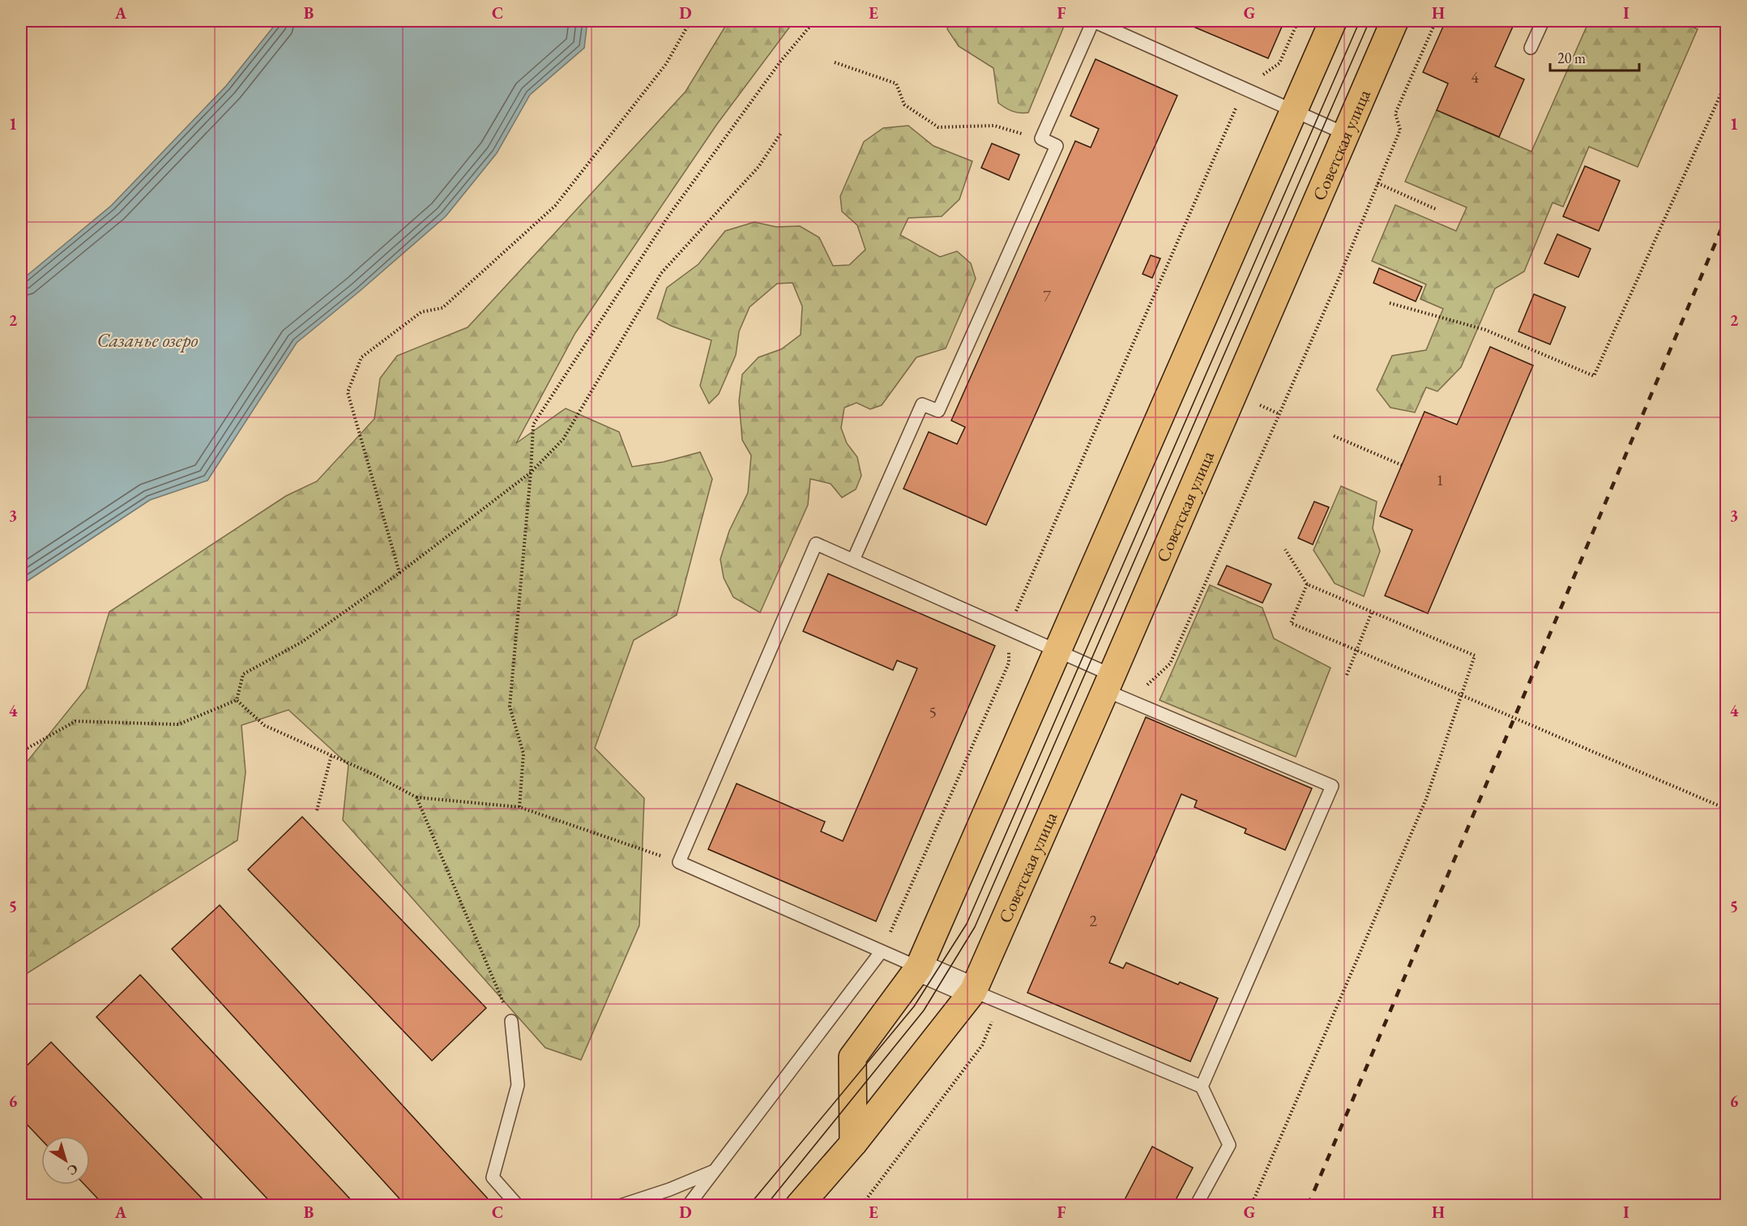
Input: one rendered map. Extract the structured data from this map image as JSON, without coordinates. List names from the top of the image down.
{
  "streets": {
    "main road": ["Советская улица"]
  },
  "water": ["Сазанье озеро"],
  "house_numbers": [
    "4",
    "7",
    "1",
    "5",
    "2"
  ],
  "scale_bar": "20 m",
  "north": "bottom right",
  "grid": {
    "columns": [
      "A",
      "B",
      "C",
      "D",
      "E",
      "F",
      "G",
      "H",
      "I"
    ],
    "rows": [
      "1",
      "2",
      "3",
      "4",
      "5",
      "6"
    ]
  }
}
